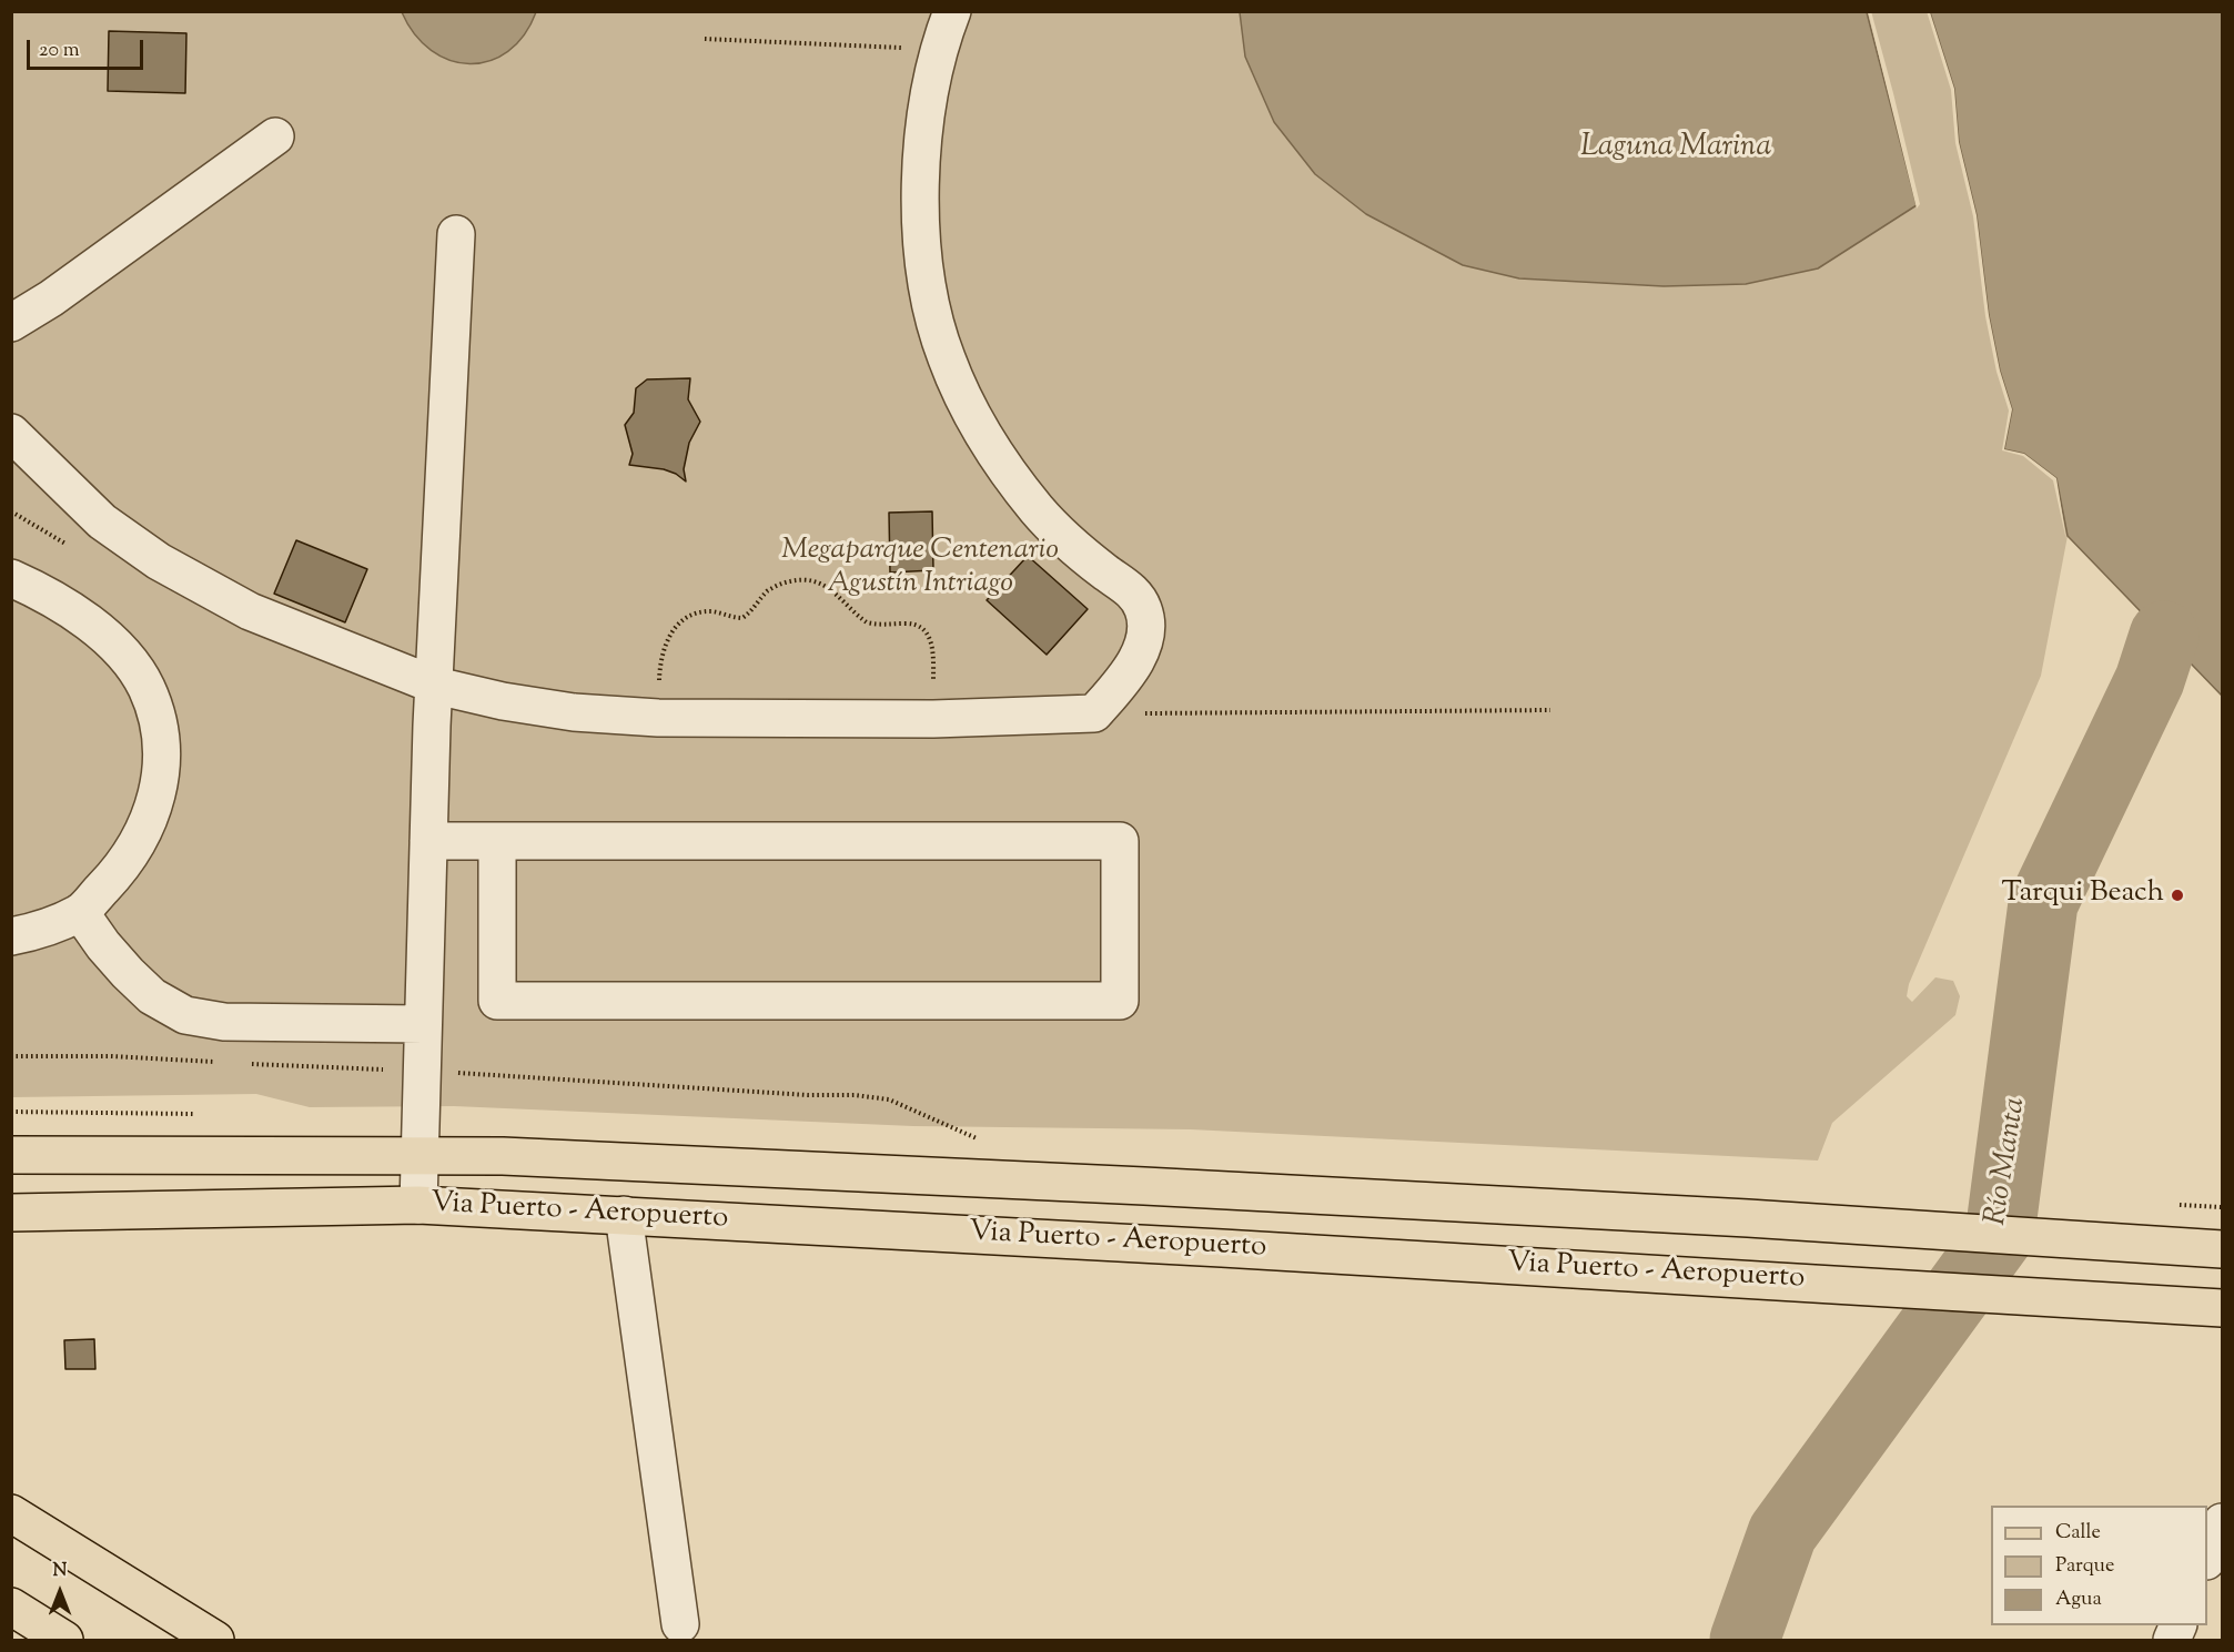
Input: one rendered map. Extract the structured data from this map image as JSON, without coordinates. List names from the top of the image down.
{
  "streets": {
    "main road": ["Via Puerto - Aeropuerto"]
  },
  "water": ["Laguna Marina", "Río Manta"],
  "parks": ["Megaparque Centenario Agustín Intriago"],
  "places": ["Tarqui Beach"],
  "legend": ["Calle", "Parque", "Agua"],
  "scale_bar": "20 m",
  "north": "top"
}
